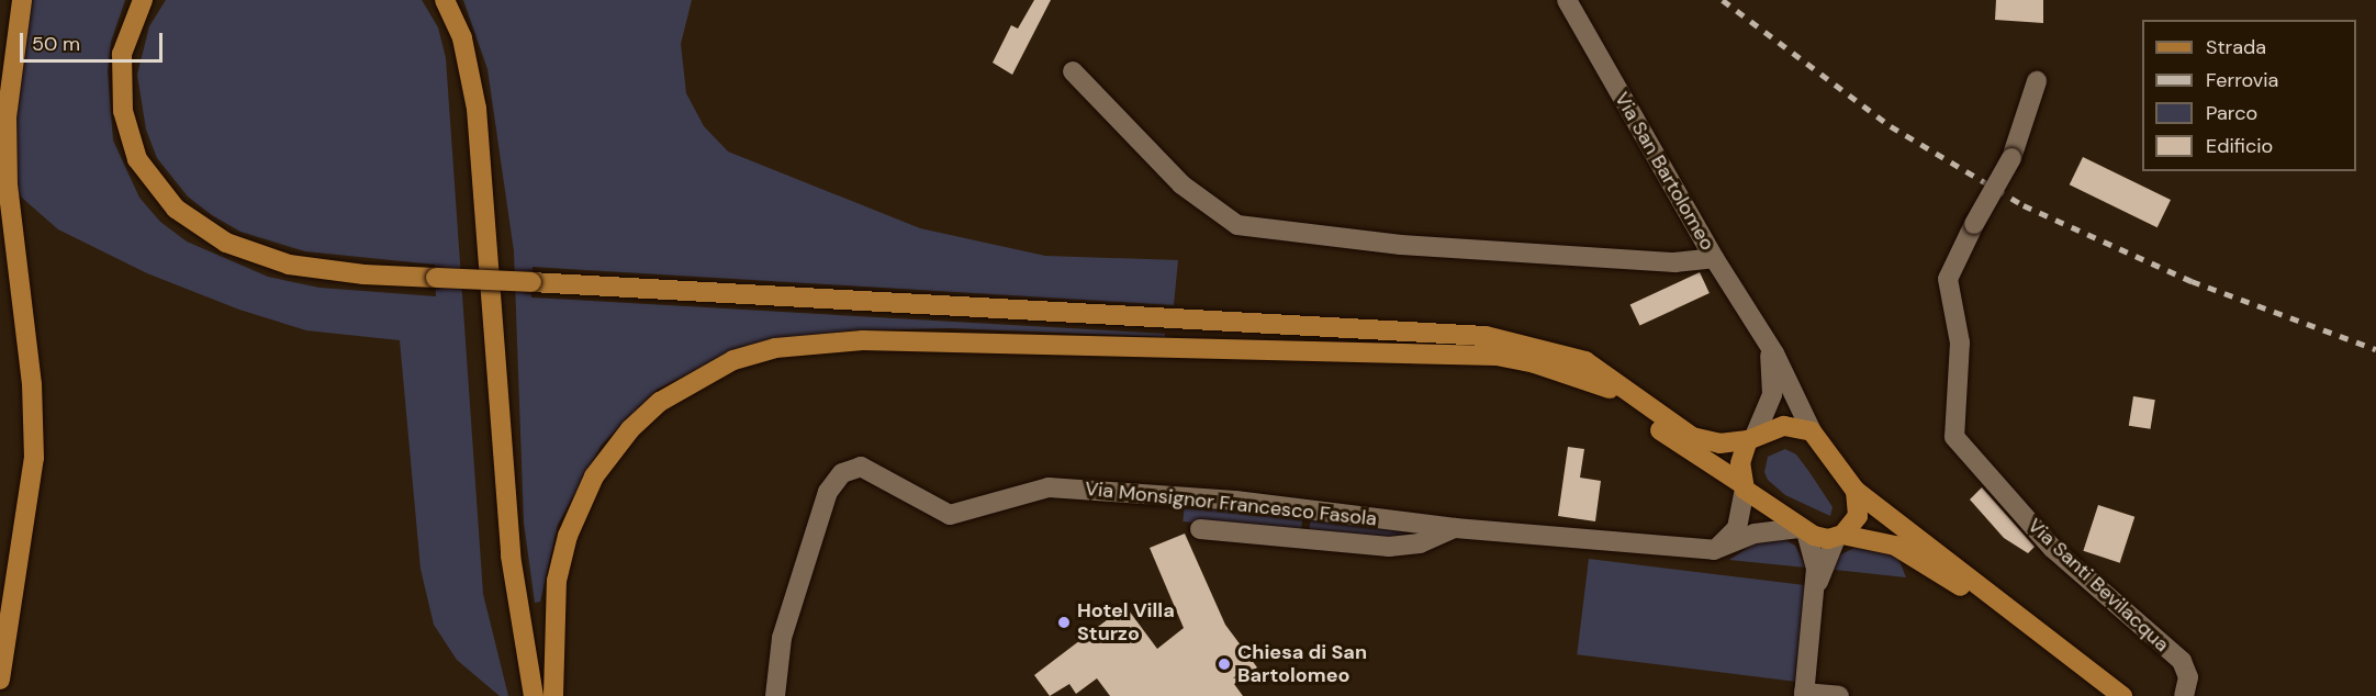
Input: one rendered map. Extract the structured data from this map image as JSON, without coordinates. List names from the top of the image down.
{
  "streets": {
    "street": ["Via San Bartolomeo", "Via Monsignor Francesco Fasola", "Via Santi Bevilacqua"]
  },
  "places": ["Hotel Villa Sturzo", "Chiesa di San Bartolomeo"],
  "legend": [
    "Strada",
    "Ferrovia",
    "Parco",
    "Edificio"
  ],
  "scale_bar": "50 m"
}
